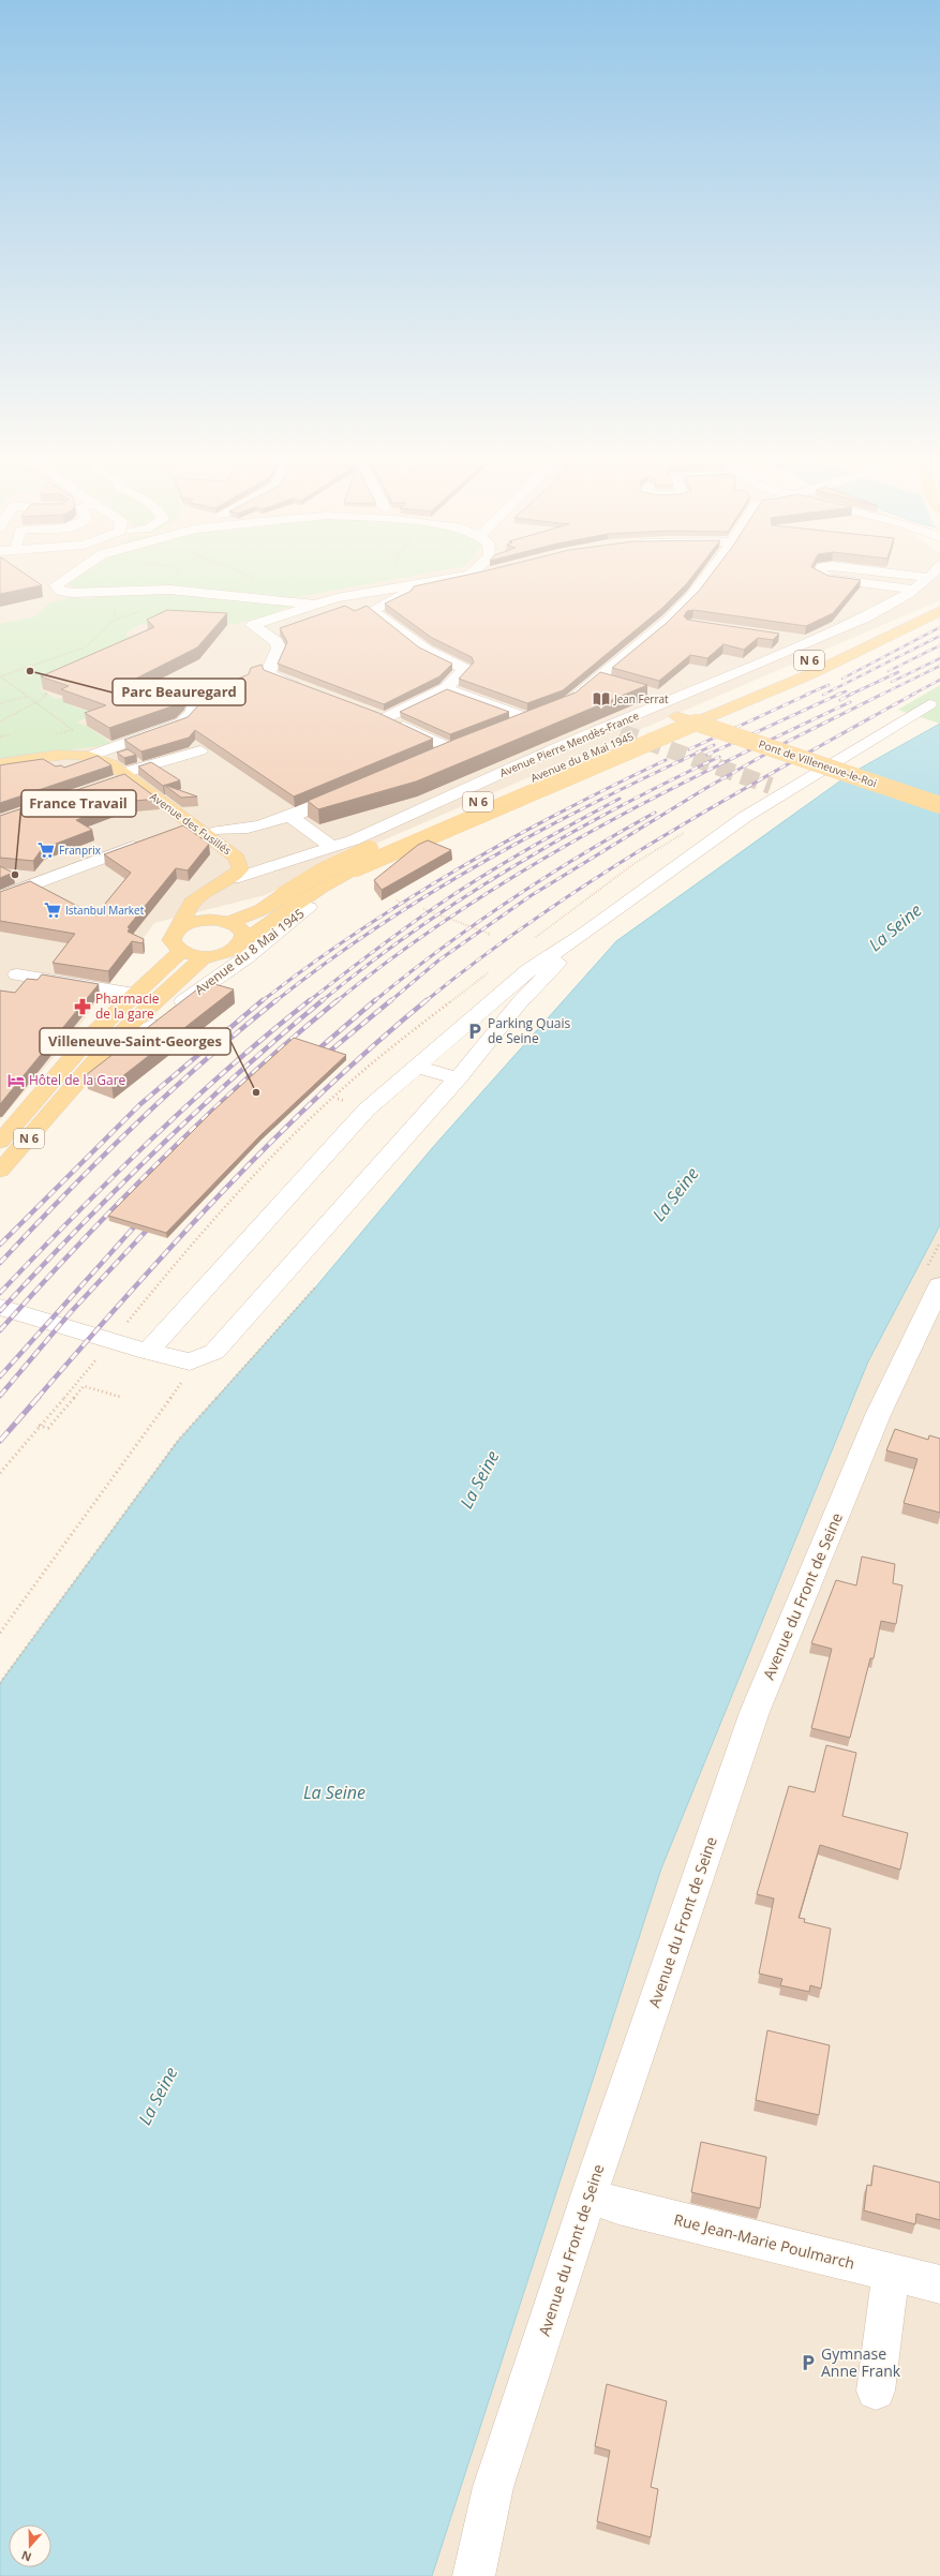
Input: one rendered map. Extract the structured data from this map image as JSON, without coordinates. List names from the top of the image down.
{
  "streets": {
    "main road": [
      "N 6",
      "Avenue du 8 Mai 1945",
      "Pont de Villeneuve-le-Roi",
      "Avenue des Fusillés"
    ],
    "street": ["Avenue Pierre Mendès-France", "Avenue du Front de Seine", "Rue Jean-Marie Poulmarch"]
  },
  "crossings": [
    ["N 6", "Avenue du 8 Mai 1945"],
    ["Avenue Pierre Mendès-France", "Avenue des Fusillés"],
    ["Avenue du 8 Mai 1945", "Pont de Villeneuve-le-Roi"],
    ["Avenue du Front de Seine", "Rue Jean-Marie Poulmarch"]
  ],
  "water": ["La Seine"],
  "places": {
    "other": ["Parc Beauregard", "France Travail", "Villeneuve-Saint-Georges"],
    "library": ["Jean Ferrat"],
    "supermarket": ["Franprix", "Istanbul Market"],
    "pharmacy": ["Pharmacie de la gare"],
    "parking": ["Parking Quais de Seine", "Gymnase Anne Frank"],
    "hotel": ["Hôtel de la Gare"]
  },
  "north": "bottom"
}
